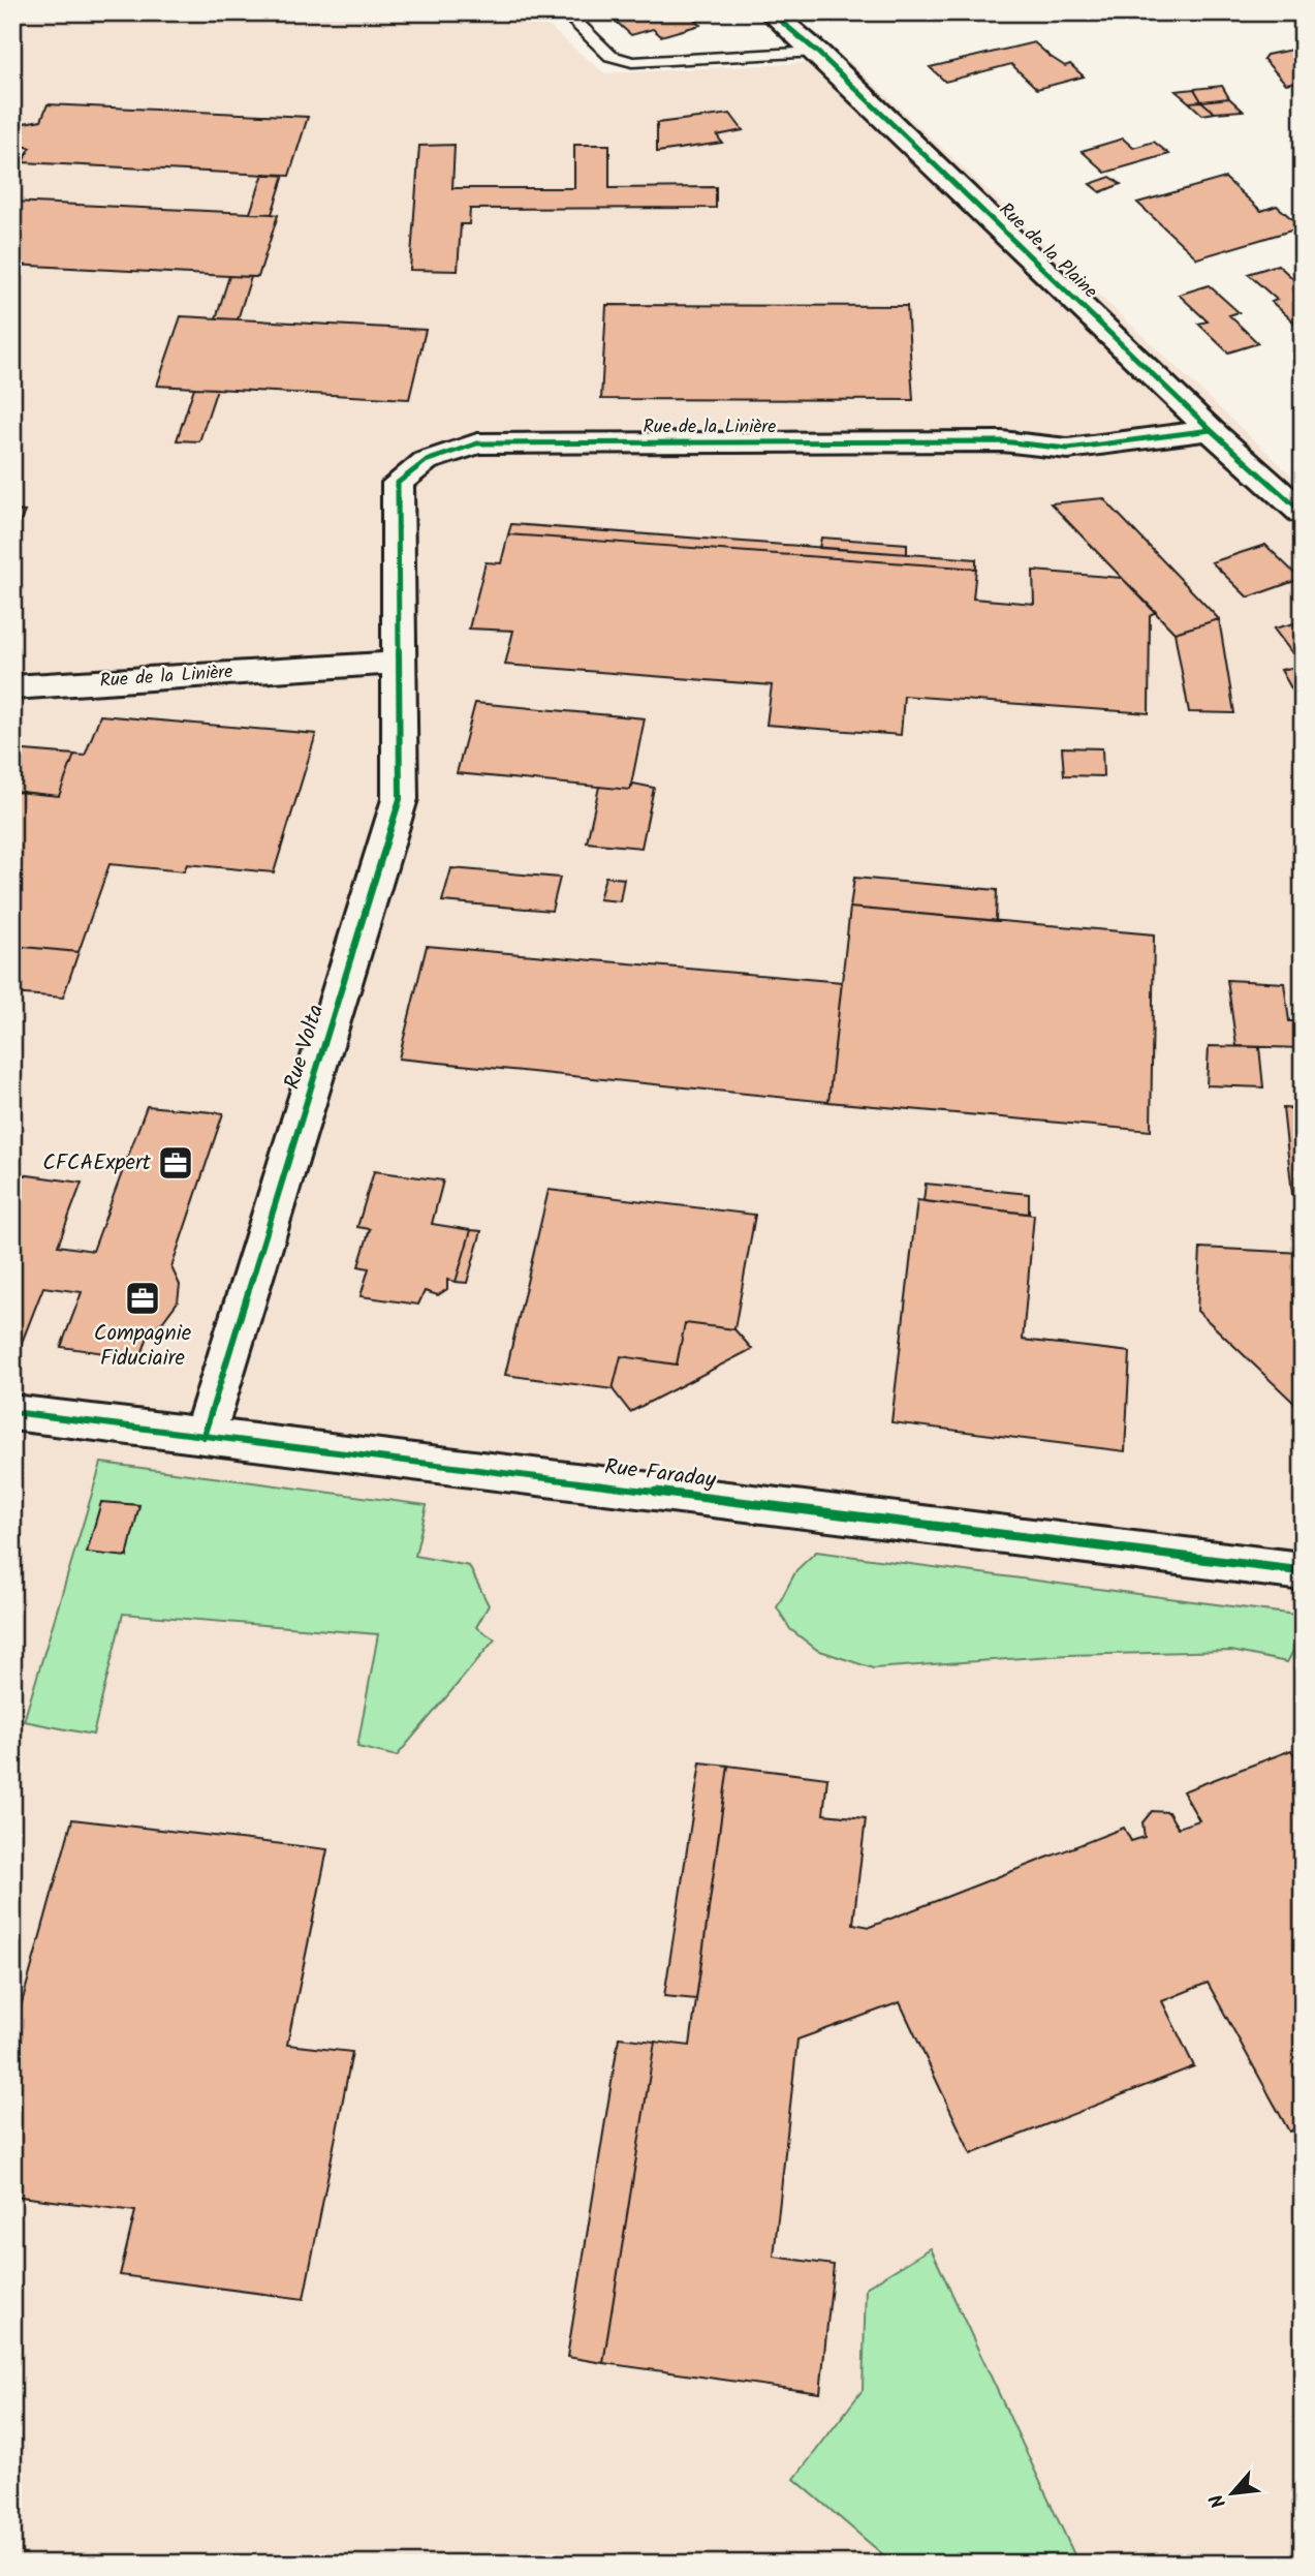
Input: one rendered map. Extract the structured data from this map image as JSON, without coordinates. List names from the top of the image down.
{
  "streets": {
    "street": [
      "Rue de la Plaine",
      "Rue de la Linière",
      "Rue Volta",
      "Rue Faraday"
    ]
  },
  "crossings": [
    ["Rue de la Plaine", "Rue de la Linière"],
    ["Rue de la Linière", "Rue Volta"],
    ["Rue Volta", "Rue Faraday"]
  ],
  "places": {
    "office": ["CFCAExpert", "Compagnie Fiduciaire"]
  },
  "north": "bottom left"
}
